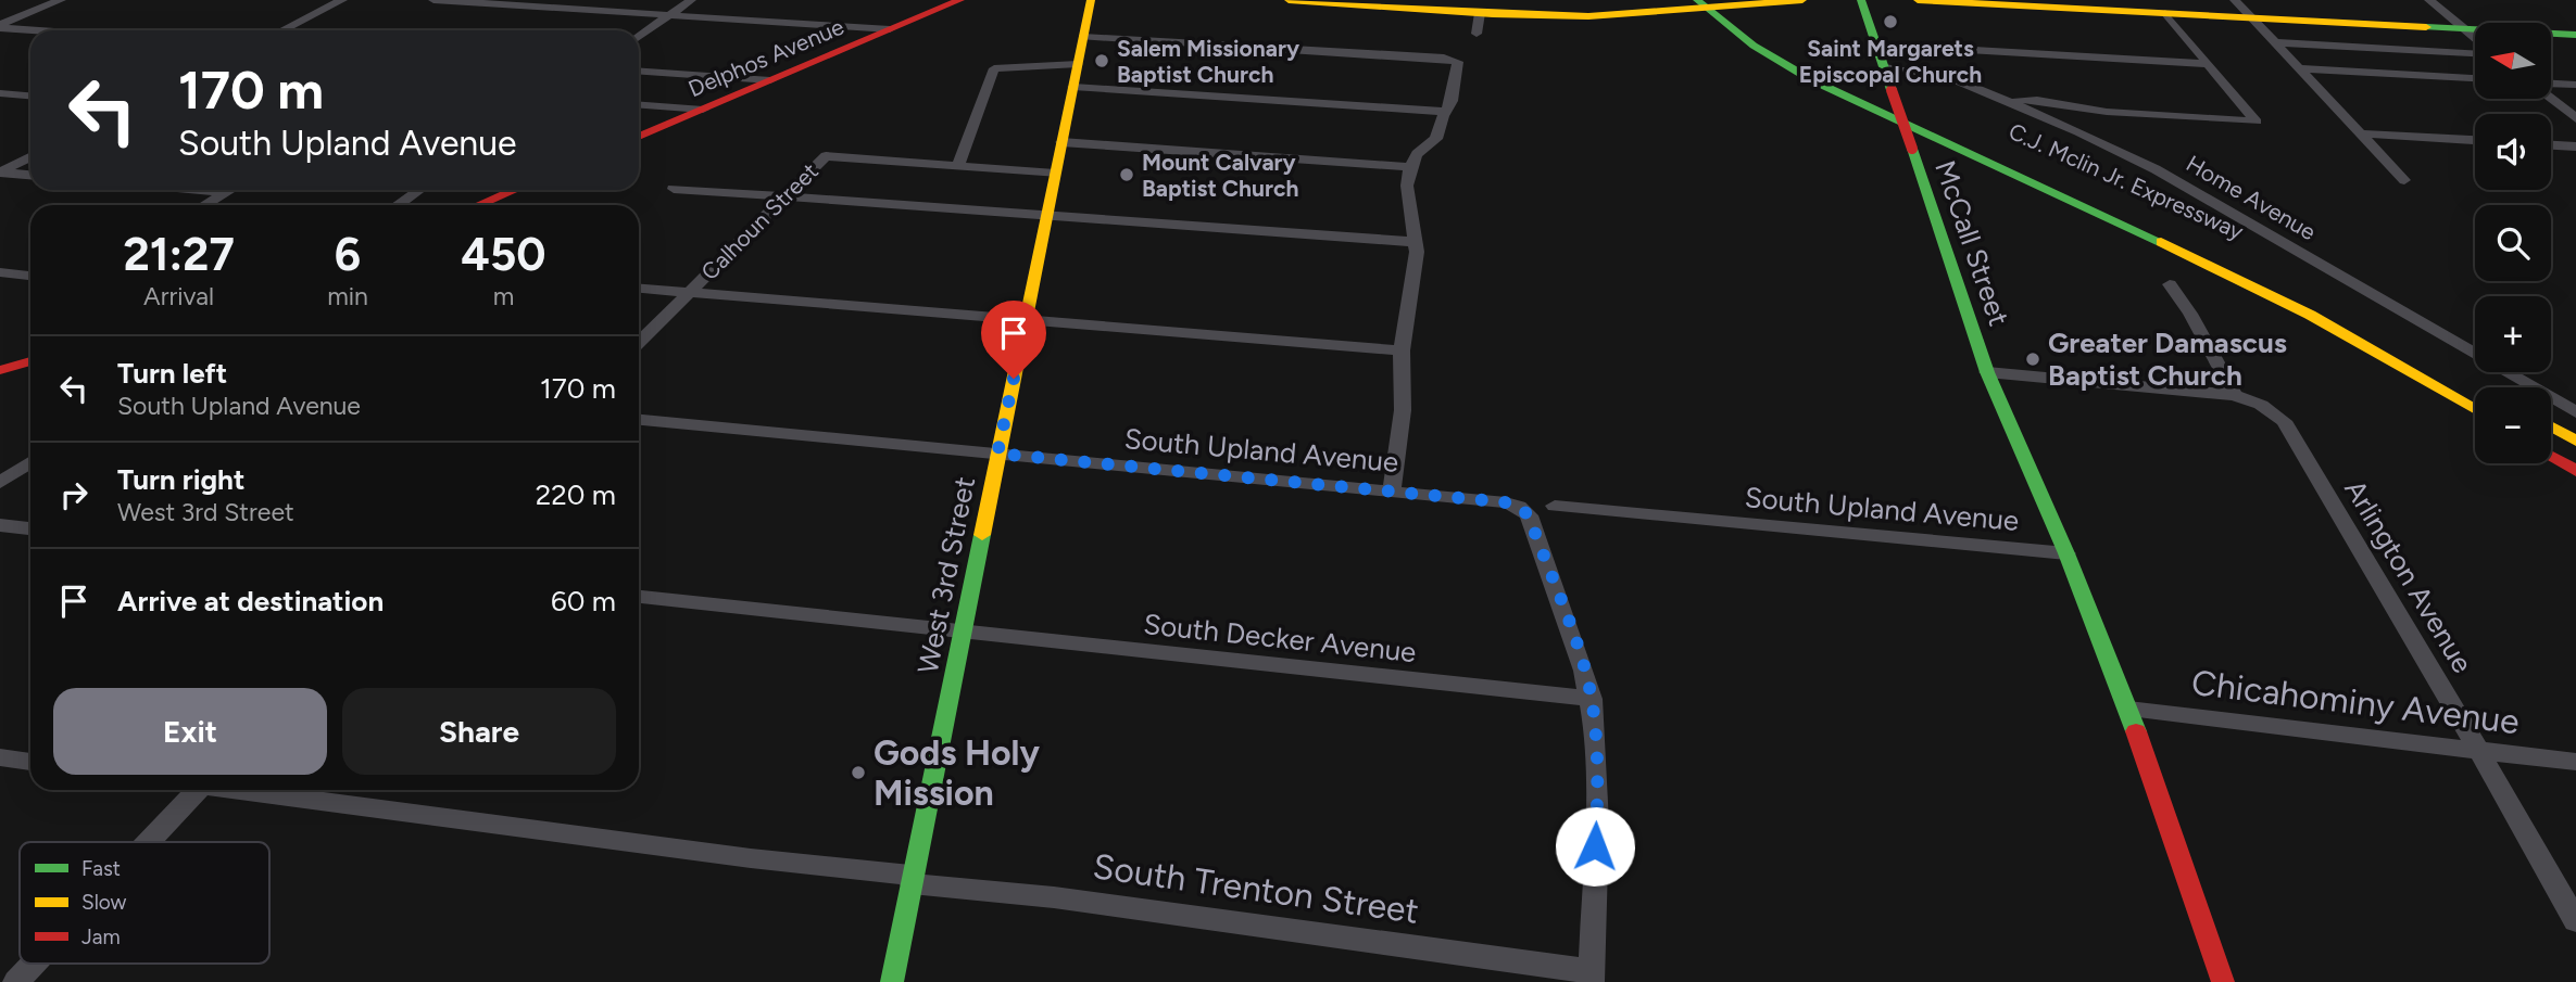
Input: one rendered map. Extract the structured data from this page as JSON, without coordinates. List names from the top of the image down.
{
  "streets": {
    "main road": [
      "Delphos Avenue",
      "C.J. Mclin Jr. Expressway",
      "McCall Street",
      "West 3rd Street"
    ],
    "street": [
      "Home Avenue",
      "Calhoun Street",
      "South Upland Avenue",
      "Arlington Avenue",
      "South Decker Avenue",
      "Chicahominy Avenue",
      "South Trenton Street"
    ]
  },
  "crossings": [
    ["Home Avenue", "McCall Street"],
    ["Calhoun Street", "West 3rd Street"],
    ["McCall Street", "South Upland Avenue"],
    ["McCall Street", "Arlington Avenue"],
    ["McCall Street", "Chicahominy Avenue"],
    ["South Upland Avenue", "West 3rd Street"],
    ["South Upland Avenue", "South Decker Avenue"],
    ["West 3rd Street", "South Decker Avenue"],
    ["West 3rd Street", "South Trenton Street"],
    ["Arlington Avenue", "Chicahominy Avenue"]
  ],
  "places": [
    "Saint Margarets Episcopal Church",
    "Salem Missionary Baptist Church",
    "Mount Calvary Baptist Church",
    "Greater Damascus Baptist Church",
    "Gods Holy Mission"
  ],
  "legend": ["Fast", "Slow", "Jam"],
  "north": "left",
  "page": {
    "map_buttons": ["+", "−"],
    "turn": ["170 m", "South Upland Avenue"],
    "eta": [
      "21:27",
      "Arrival",
      "6",
      "min",
      "450",
      "m"
    ],
    "list": [
      {
        "name": "Turn left",
        "note": "South Upland Avenue",
        "value": "170 m"
      },
      {
        "name": "Turn right",
        "note": "West 3rd Street",
        "value": "220 m"
      },
      {
        "name": "Arrive at destination",
        "value": "60 m"
      }
    ],
    "buttons": ["Exit", "Share"]
  }
}
